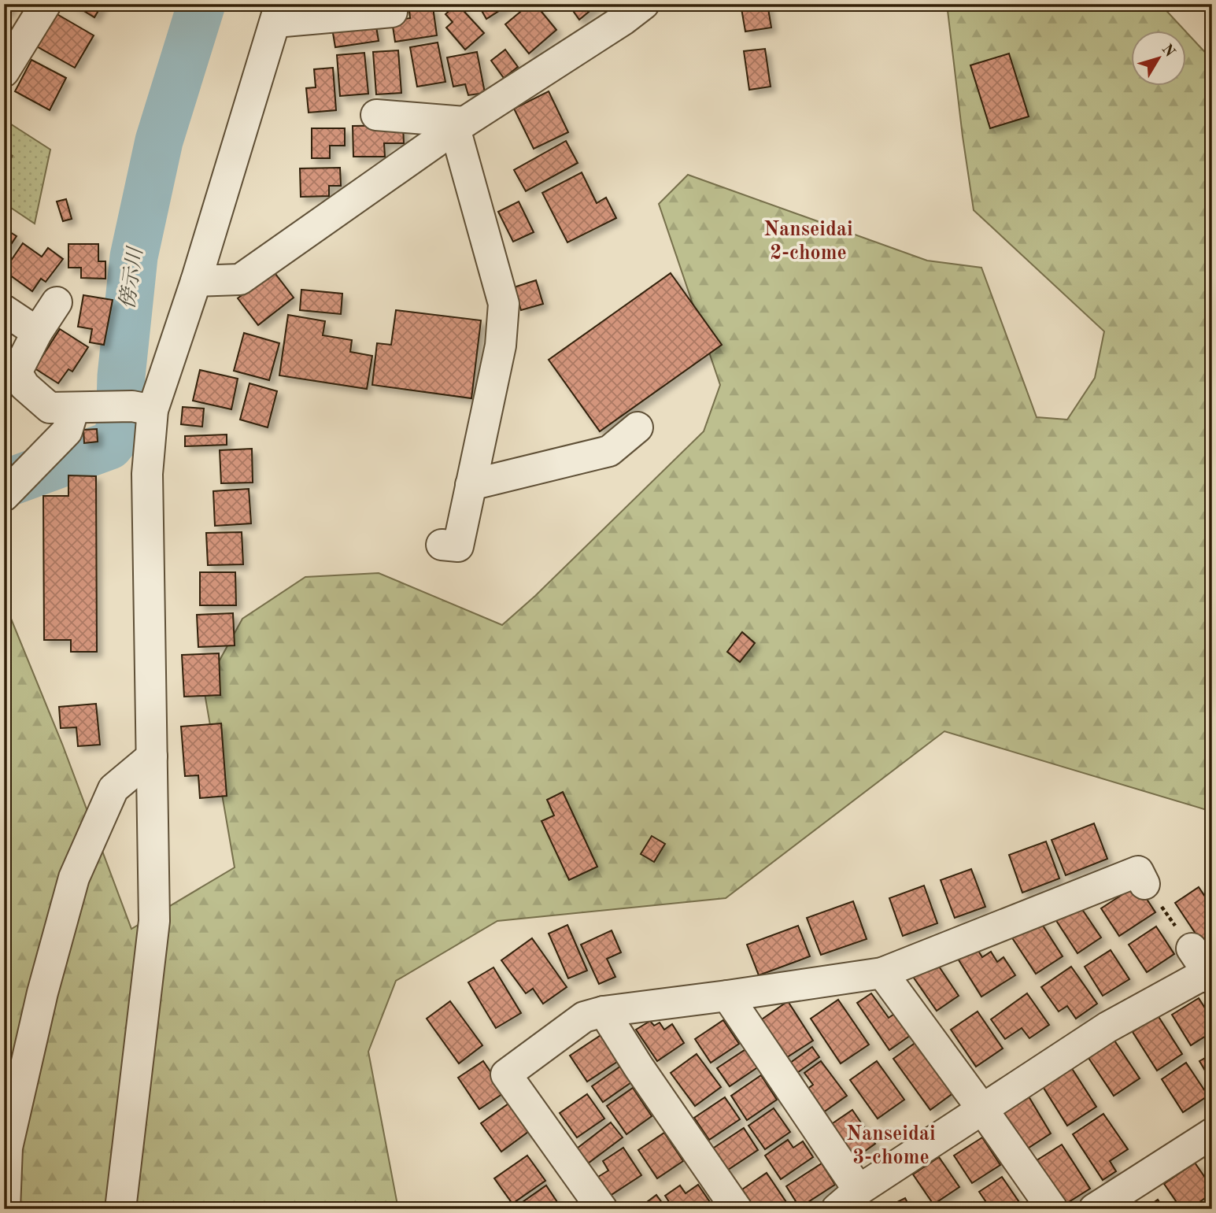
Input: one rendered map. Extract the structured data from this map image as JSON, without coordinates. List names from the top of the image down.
{
  "districts": ["Nanseidai 2-chome", "Nanseidai 3-chome"],
  "water": ["傍示川"],
  "north": "top right"
}
